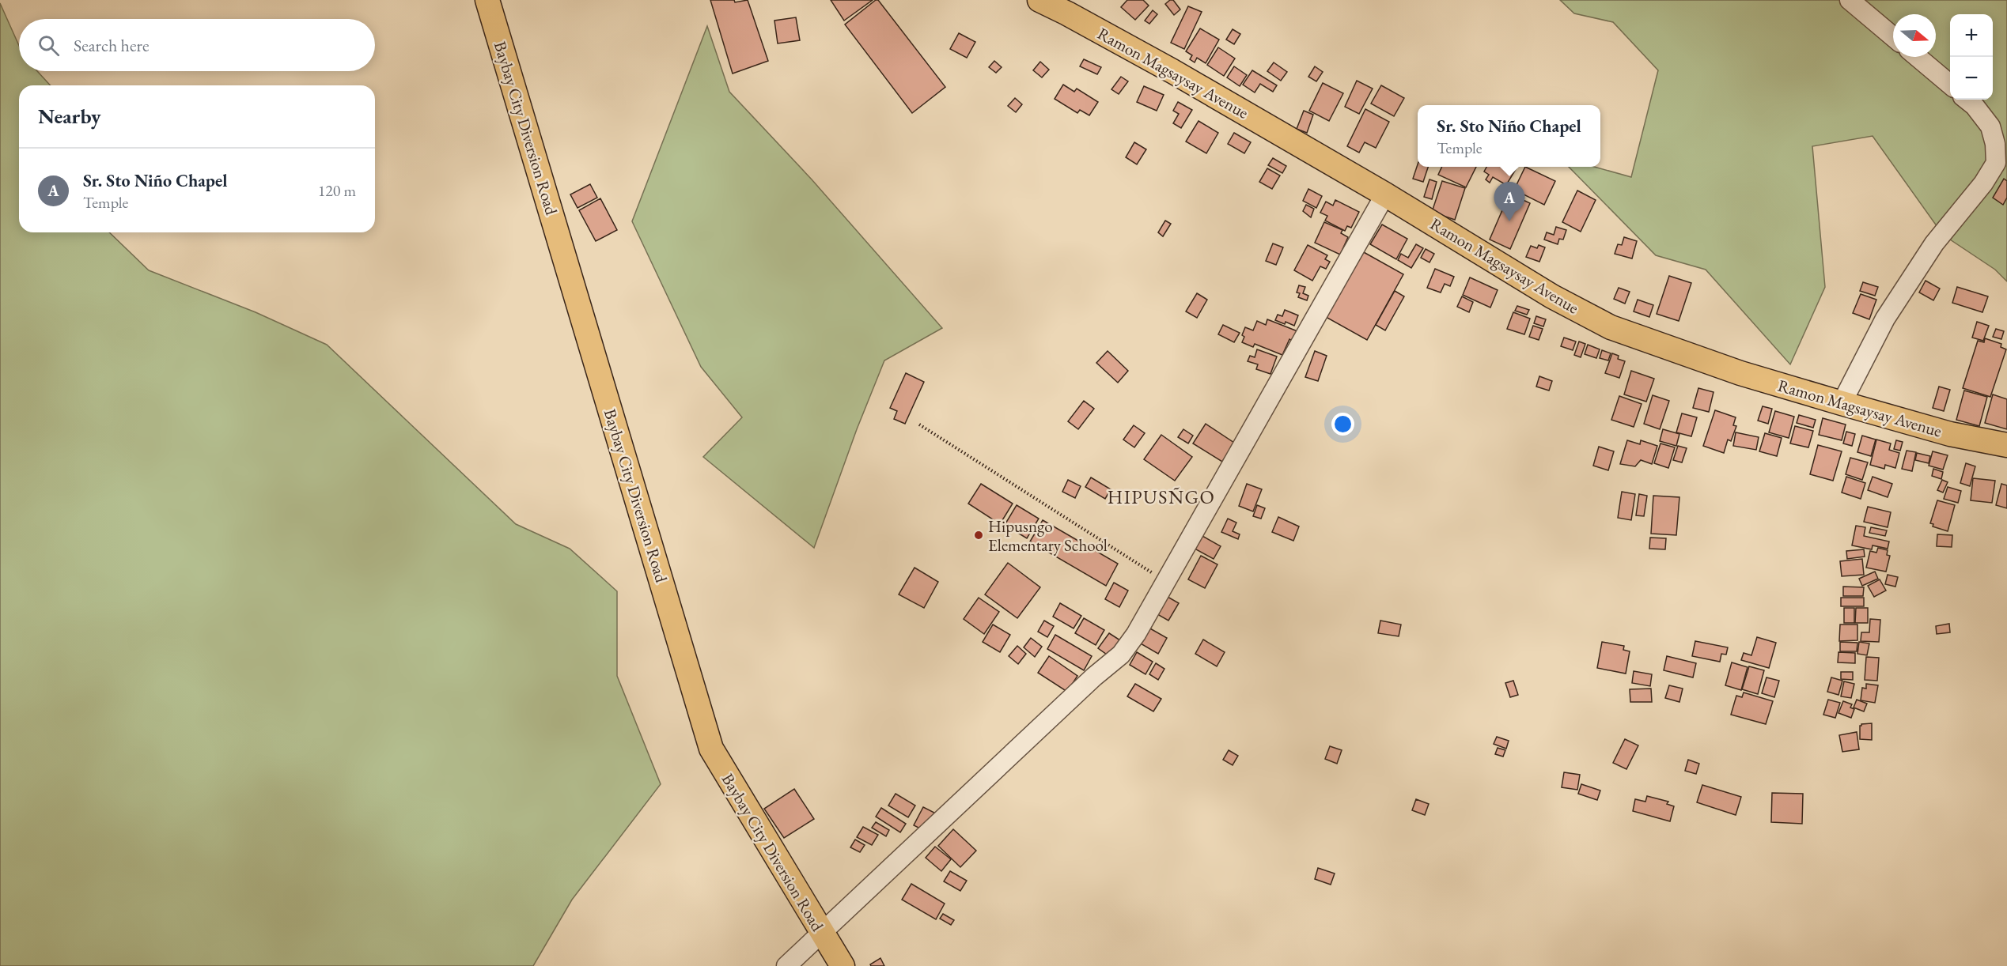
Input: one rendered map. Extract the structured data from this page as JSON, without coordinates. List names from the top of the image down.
{
  "streets": {
    "main road": ["Ramon Magsaysay Avenue", "Baybay City Diversion Road"]
  },
  "districts": ["HIPUSÑGO"],
  "places": ["Hipusngo Elementary School"],
  "north": "right",
  "page": {
    "map_buttons": ["+", "−"],
    "search": "Search here",
    "heading": "Nearby",
    "popup": ["Sr. Sto Niño Chapel", "Temple"],
    "list": [
      {
        "mark": "A",
        "name": "Sr. Sto Niño Chapel",
        "note": "Temple",
        "value": "120 m"
      }
    ],
    "pins": "A"
  }
}
